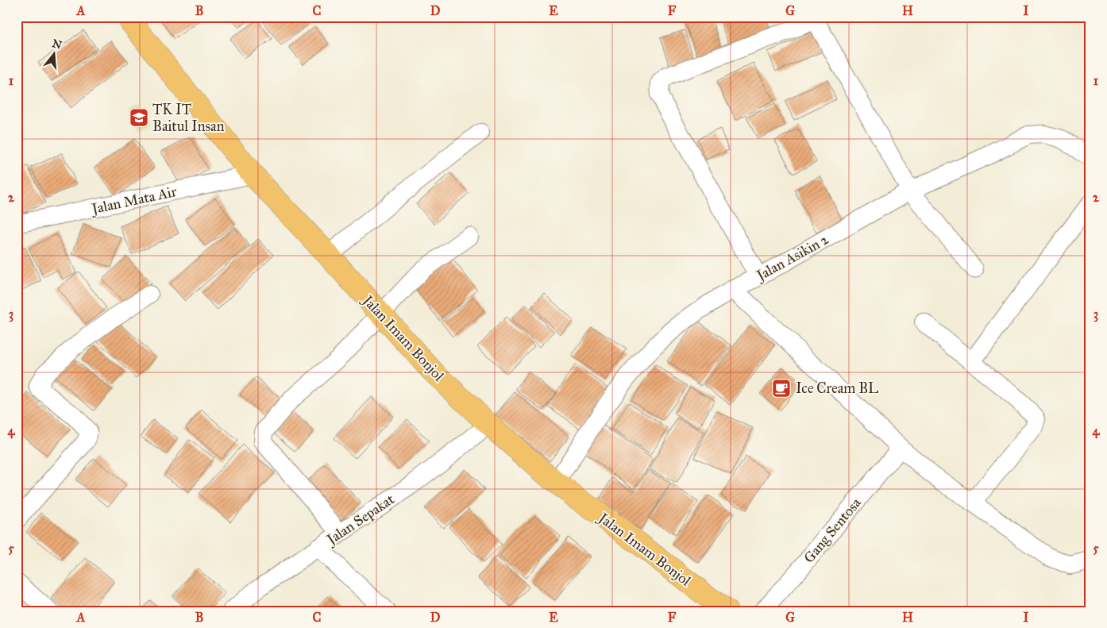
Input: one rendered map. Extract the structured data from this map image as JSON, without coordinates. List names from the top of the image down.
{
  "streets": {
    "highway": ["Jalan Imam Bonjol"],
    "street": [
      "Jalan Mata Air",
      "Jalan Asikin 2",
      "Jalan Sepakat",
      "Gang Sentosa"
    ]
  },
  "crossings": [
    ["Jalan Mata Air", "Jalan Imam Bonjol"],
    ["Jalan Asikin 2", "Jalan Imam Bonjol"],
    ["Jalan Imam Bonjol", "Jalan Sepakat"]
  ],
  "places": {
    "school or university": ["TK IT Baitul Insan"],
    "cafe": ["Ice Cream BL"]
  },
  "north": "top",
  "grid": {
    "columns": [
      "A",
      "B",
      "C",
      "D",
      "E",
      "F",
      "G",
      "H",
      "I"
    ],
    "rows": [
      "1",
      "2",
      "3",
      "4",
      "5"
    ]
  }
}
